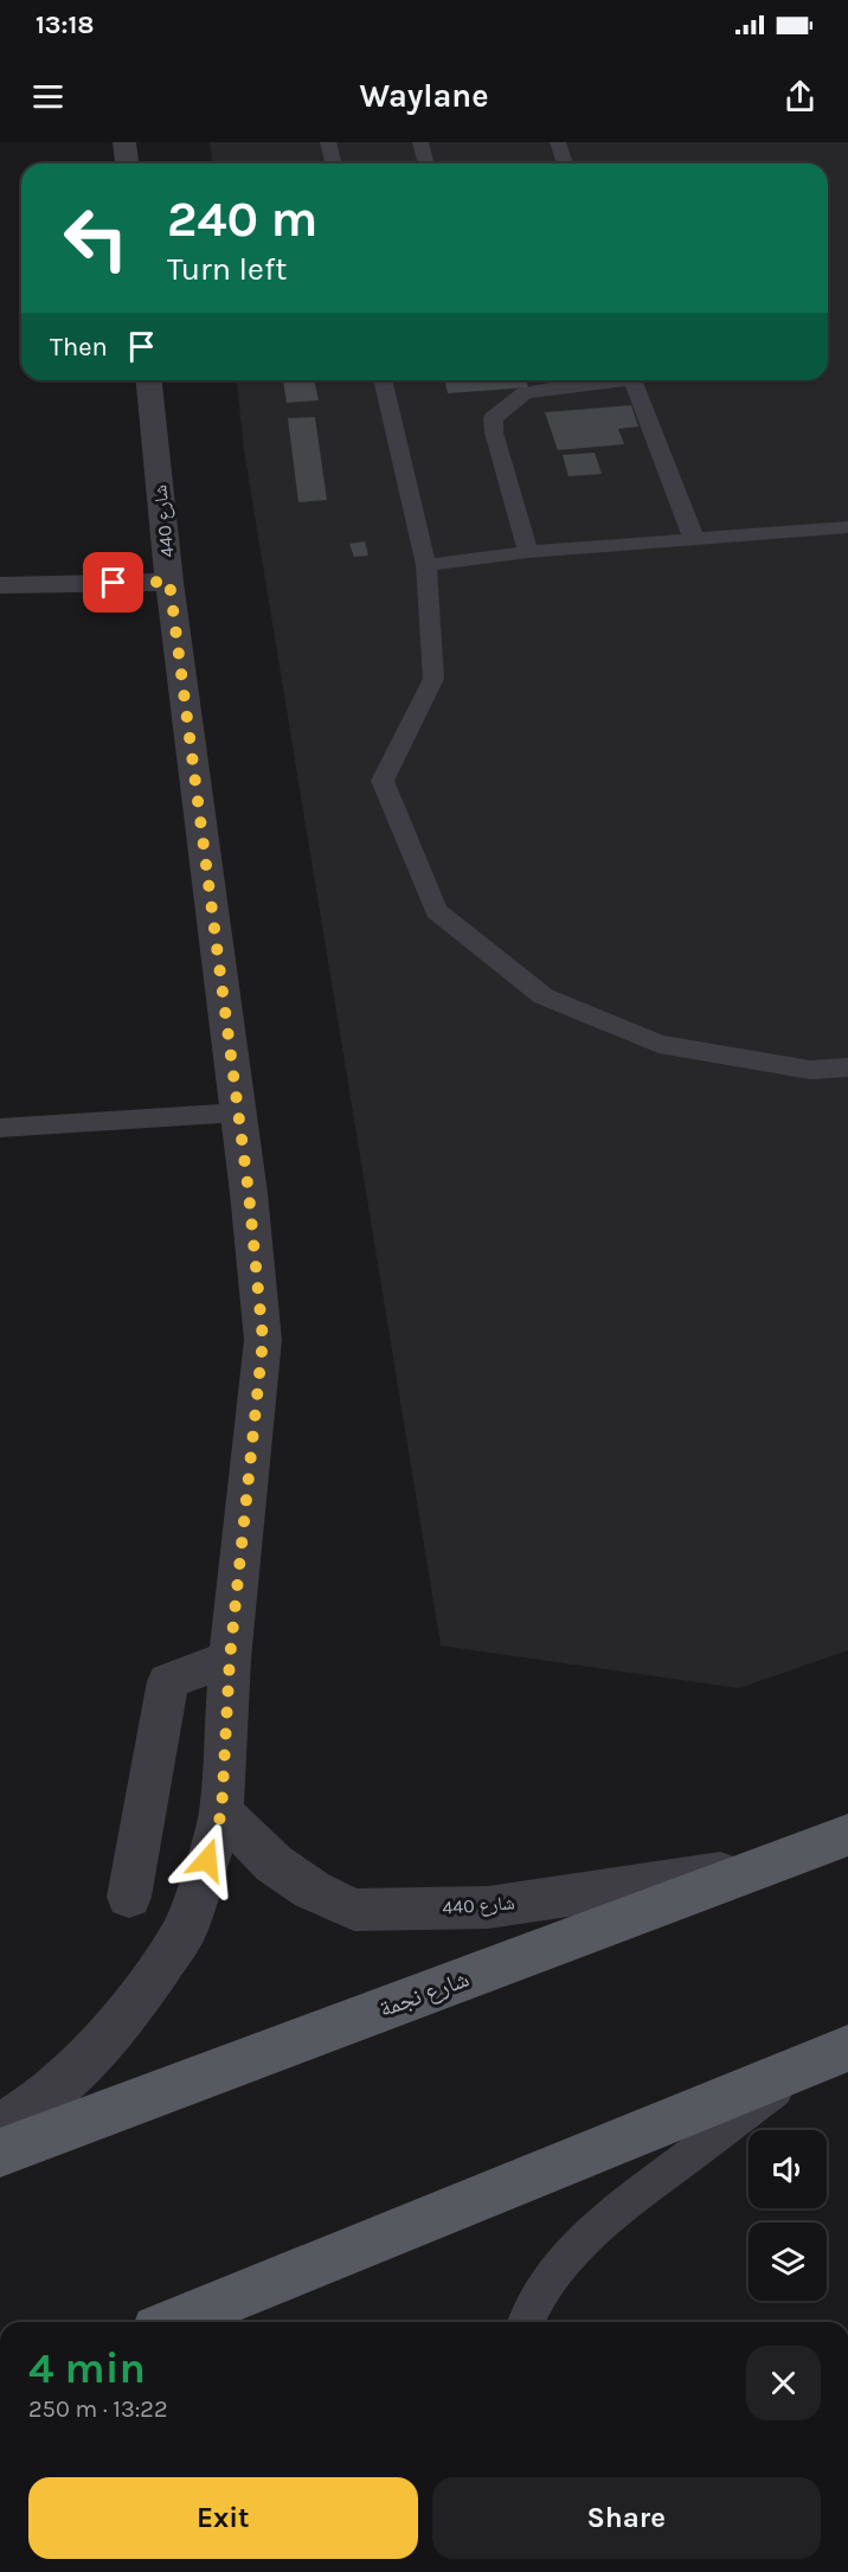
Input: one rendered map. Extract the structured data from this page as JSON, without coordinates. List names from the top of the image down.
{
  "streets": {
    "main road": ["شارع نجمة"],
    "street": ["شارع 440"]
  },
  "crossings": [
    ["شارع 440", "شارع نجمة"]
  ],
  "page": {
    "status": "13:18",
    "header": "Waylane",
    "turn": ["240 m", "Turn left"],
    "then": "Then",
    "heading": ["4 min", "250 m · 13:22"],
    "buttons": ["Exit", "Share"]
  }
}
